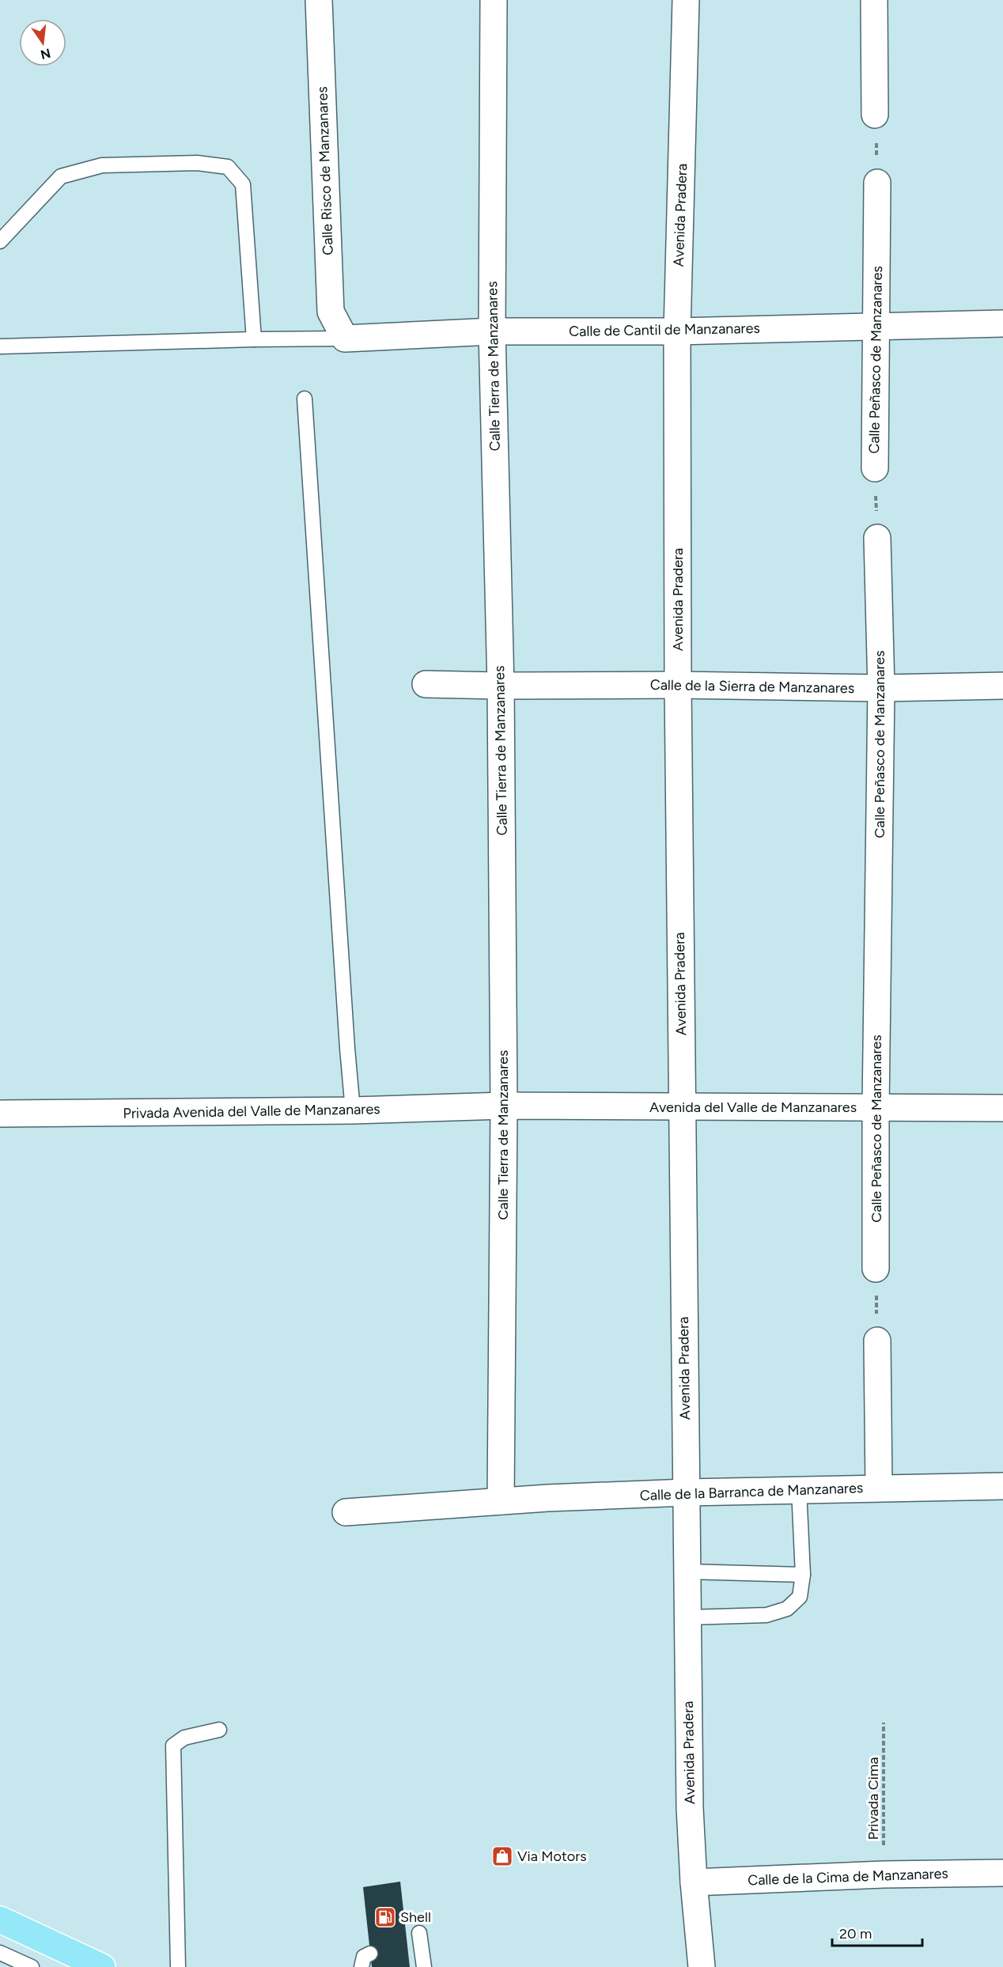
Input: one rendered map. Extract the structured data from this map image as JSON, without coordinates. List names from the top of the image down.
{
  "streets": {
    "street": [
      "Calle Risco de Manzanares",
      "Avenida Pradera",
      "Calle de Cantil de Manzanares",
      "Calle Peñasco de Manzanares",
      "Calle Tierra de Manzanares",
      "Calle de la Sierra de Manzanares",
      "Avenida del Valle de Manzanares",
      "Privada Avenida del Valle de Manzanares",
      "Calle de la Barranca de Manzanares",
      "Calle de la Cima de Manzanares"
    ],
    "path": ["Privada Cima"]
  },
  "crossings": [
    ["Calle Risco de Manzanares", "Calle de Cantil de Manzanares"],
    ["Avenida Pradera", "Calle de Cantil de Manzanares"],
    ["Avenida Pradera", "Calle de la Sierra de Manzanares"],
    ["Avenida Pradera", "Avenida del Valle de Manzanares"],
    ["Avenida Pradera", "Calle de la Barranca de Manzanares"],
    ["Avenida Pradera", "Calle de la Cima de Manzanares"],
    ["Calle de Cantil de Manzanares", "Calle Peñasco de Manzanares"],
    ["Calle de Cantil de Manzanares", "Calle Tierra de Manzanares"],
    ["Calle Peñasco de Manzanares", "Calle de la Sierra de Manzanares"],
    ["Calle Peñasco de Manzanares", "Avenida del Valle de Manzanares"],
    ["Calle Tierra de Manzanares", "Calle de la Sierra de Manzanares"],
    ["Calle Tierra de Manzanares", "Avenida del Valle de Manzanares"],
    ["Calle Tierra de Manzanares", "Privada Avenida del Valle de Manzanares"],
    ["Calle Tierra de Manzanares", "Calle de la Barranca de Manzanares"],
    ["Avenida del Valle de Manzanares", "Privada Avenida del Valle de Manzanares"],
    ["Privada Cima", "Calle de la Cima de Manzanares"]
  ],
  "places": {
    "shop": ["Via Motors"],
    "fuel station": ["Shell"]
  },
  "scale_bar": "20 m",
  "north": "bottom"
}
